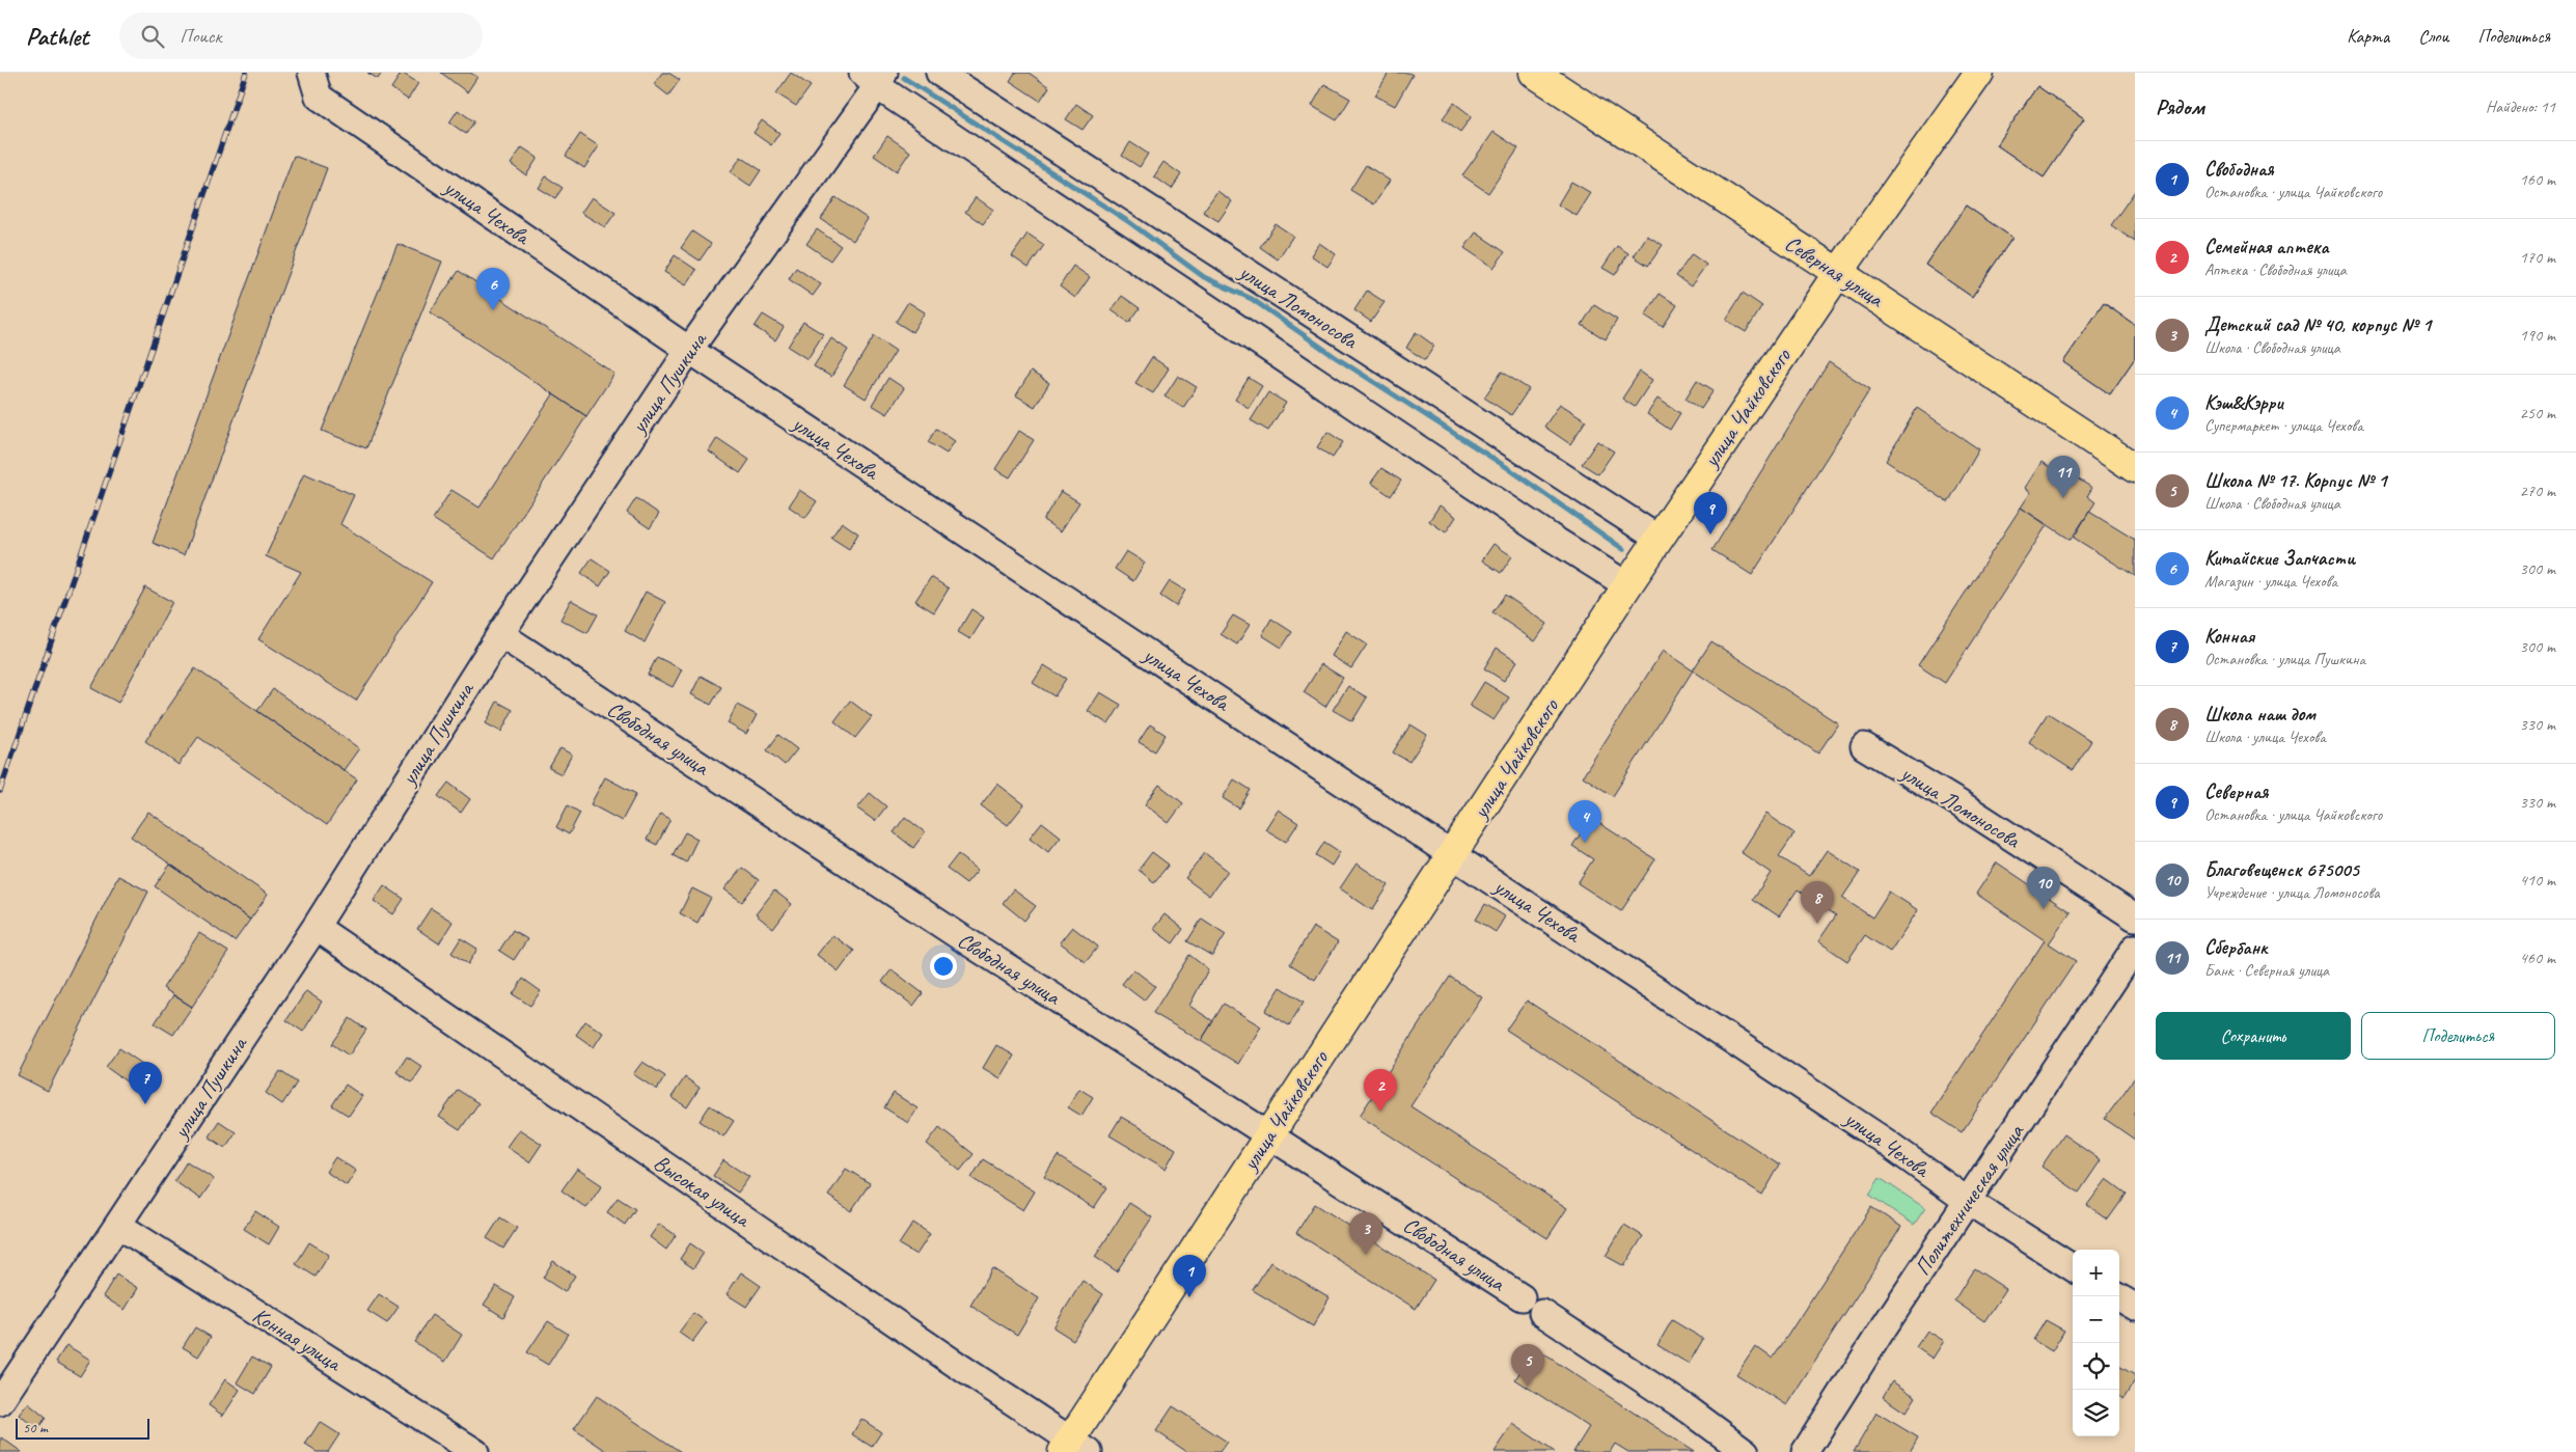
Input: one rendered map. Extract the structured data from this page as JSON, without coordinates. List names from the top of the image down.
{
  "streets": {
    "main road": ["Северная улица", "улица Чайковского"],
    "street": [
      "улица Чехова",
      "улица Ломоносова",
      "улица Пушкина",
      "Свободная улица",
      "Высокая улица",
      "Политехническая улица",
      "Конная улица"
    ]
  },
  "crossings": [
    ["улица Чехова", "улица Пушкина"],
    ["улица Чехова", "улица Чайковского"],
    ["улица Чехова", "Политехническая улица"],
    ["Северная улица", "улица Чайковского"],
    ["улица Ломоносова", "улица Чайковского"],
    ["улица Пушкина", "Свободная улица"],
    ["улица Пушкина", "Высокая улица"],
    ["улица Пушкина", "Конная улица"],
    ["улица Чайковского", "Свободная улица"],
    ["улица Чайковского", "Высокая улица"]
  ],
  "scale_bar": "50 m",
  "page": {
    "header": "Pathlet",
    "search": "Поиск",
    "nav": ["Карта", "Слои", "Поделиться"],
    "heading": ["Рядом", "Найдено: 11"],
    "list": [
      {
        "mark": "1",
        "name": "Свободная",
        "note": "Остановка · улица Чайковского",
        "value": "160 m"
      },
      {
        "mark": "2",
        "name": "Семейная аптека",
        "note": "Аптека · Свободная улица",
        "value": "170 m"
      },
      {
        "mark": "3",
        "name": "Детский сад № 40, корпус № 1",
        "note": "Школа · Свободная улица",
        "value": "190 m"
      },
      {
        "mark": "4",
        "name": "Кэш&Кэрри",
        "note": "Супермаркет · улица Чехова",
        "value": "250 m"
      },
      {
        "mark": "5",
        "name": "Школа № 17. Корпус № 1",
        "note": "Школа · Свободная улица",
        "value": "270 m"
      },
      {
        "mark": "6",
        "name": "Китайские Запчасти",
        "note": "Магазин · улица Чехова",
        "value": "300 m"
      },
      {
        "mark": "7",
        "name": "Конная",
        "note": "Остановка · улица Пушкина",
        "value": "300 m"
      },
      {
        "mark": "8",
        "name": "Школа наш дом",
        "note": "Школа · улица Чехова",
        "value": "330 m"
      },
      {
        "mark": "9",
        "name": "Северная",
        "note": "Остановка · улица Чайковского",
        "value": "330 m"
      },
      {
        "mark": "10",
        "name": "Благовещенск 675005",
        "note": "Учреждение · улица Ломоносова",
        "value": "410 m"
      },
      {
        "mark": "11",
        "name": "Сбербанк",
        "note": "Банк · Северная улица",
        "value": "460 m"
      }
    ],
    "pins": [
      "6",
      "11",
      "9",
      "4",
      "10",
      "8",
      "7",
      "2",
      "3",
      "1",
      "5"
    ],
    "buttons": ["Сохранить", "Поделиться"],
    "map_buttons": ["+", "−"],
    "scale": "50 m"
  }
}
